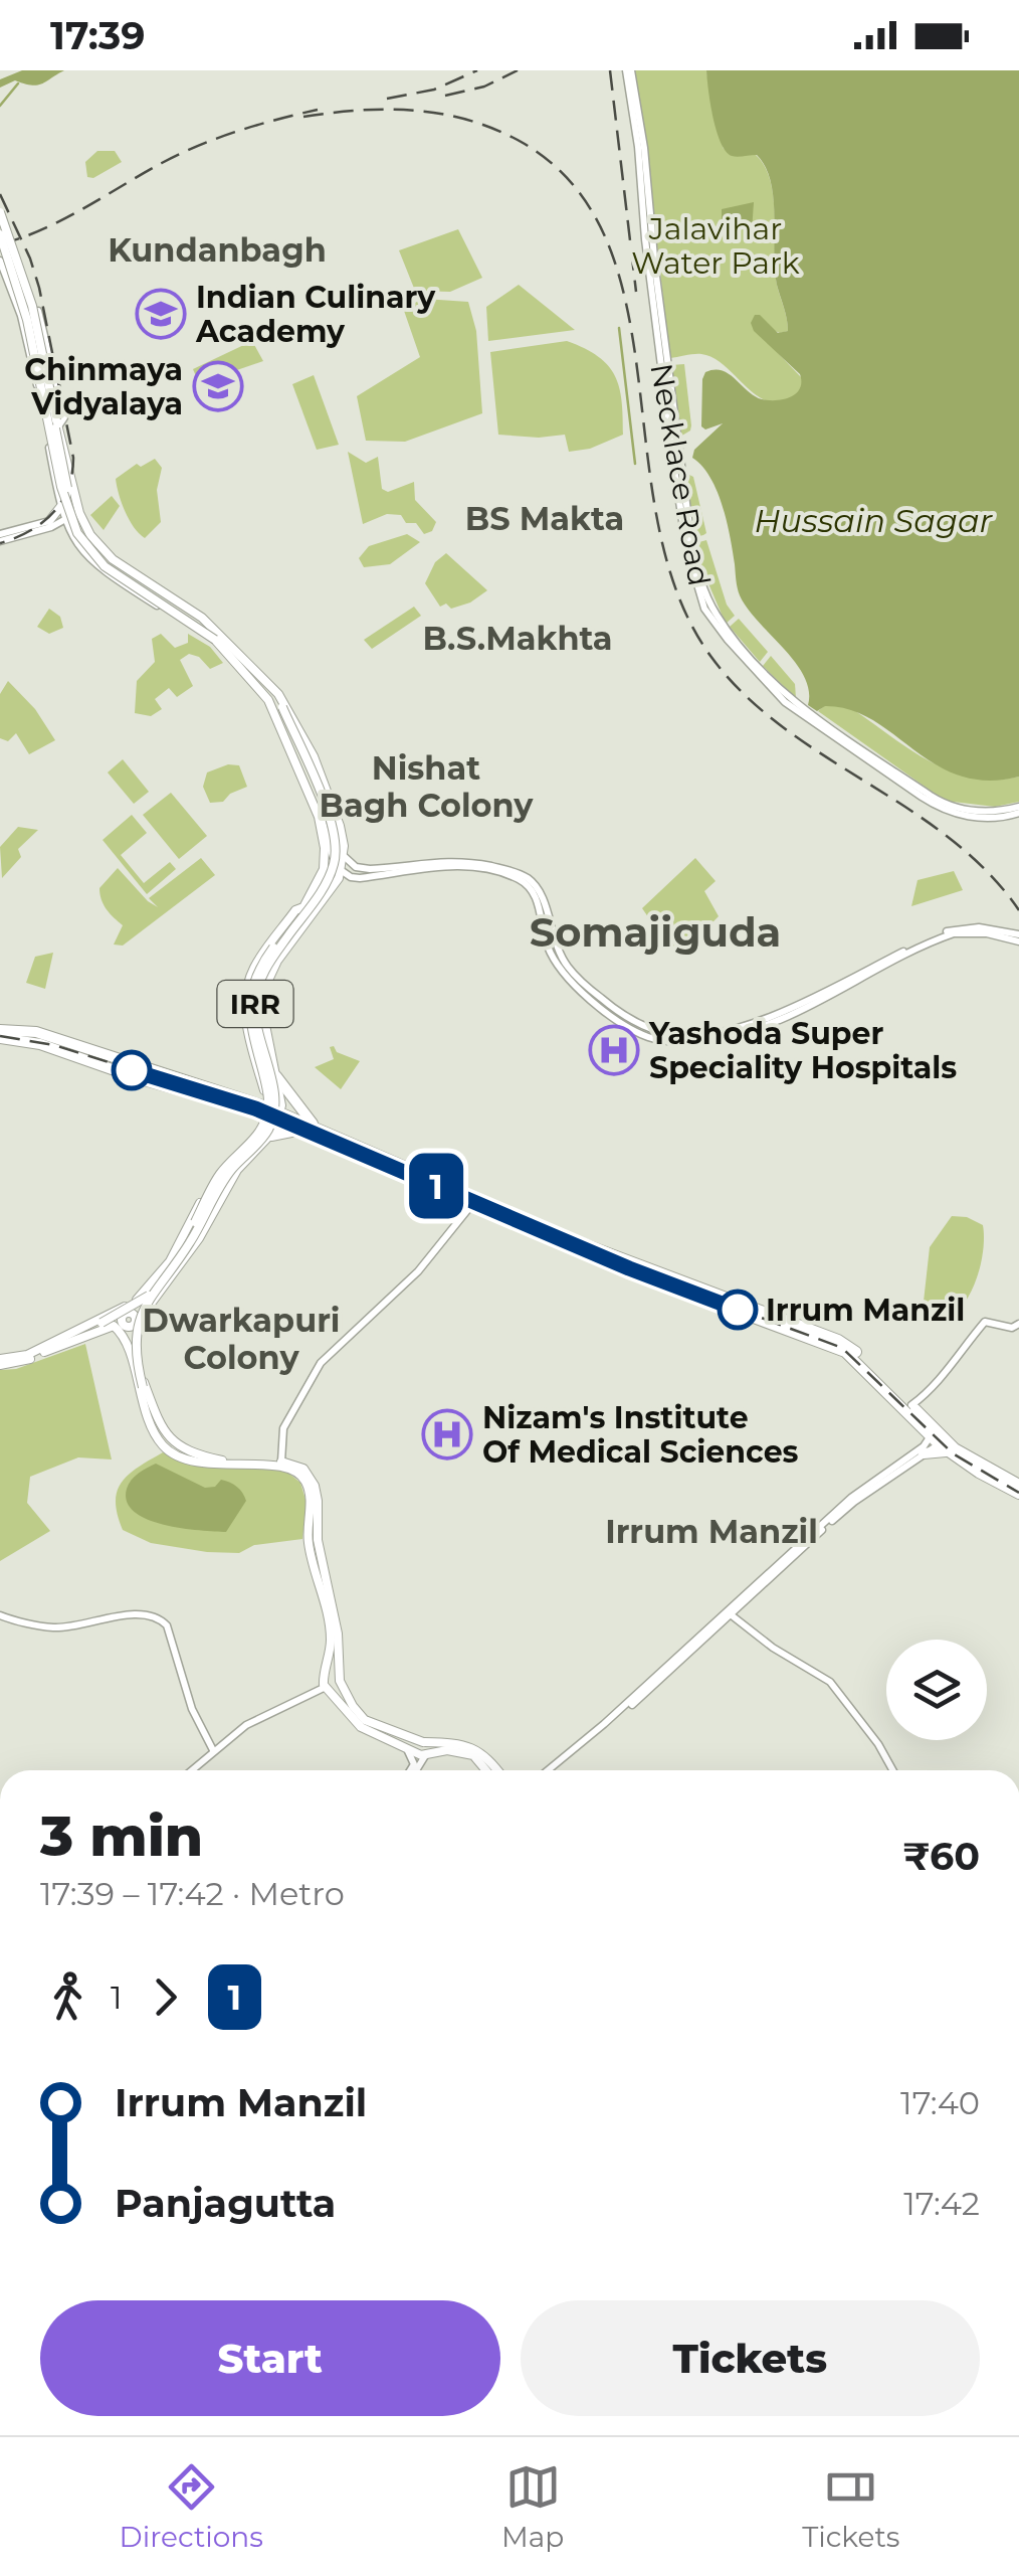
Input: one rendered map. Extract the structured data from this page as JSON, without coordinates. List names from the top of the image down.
{
  "streets": {
    "main road": ["Necklace Road", "IRR"]
  },
  "districts": [
    "Kundanbagh",
    "BS Makta",
    "B.S.Makhta",
    "Nishat Bagh Colony",
    "Somajiguda",
    "Dwarkapuri Colony",
    "Irrum Manzil"
  ],
  "water": ["Hussain Sagar"],
  "parks": ["Jalavihar Water Park"],
  "places": {
    "school or university": ["Indian Culinary Academy", "Chinmaya Vidyalaya"],
    "hospital": ["Yashoda Super Speciality Hospitals", "Nizam's Institute Of Medical Sciences"],
    "other": ["Irrum Manzil"]
  },
  "lines": ["metro line 1"],
  "page": {
    "status": "17:39",
    "on_map": "1",
    "heading": ["3 min", "17:39 – 17:42 · Metro", "₹60"],
    "legs": ["1", "1"],
    "list": [
      {
        "name": "Irrum Manzil",
        "value": "17:40"
      },
      {
        "name": "Panjagutta",
        "value": "17:42"
      }
    ],
    "buttons": ["Start", "Tickets"],
    "tabs": ["Directions", "Map", "Tickets"]
  }
}
